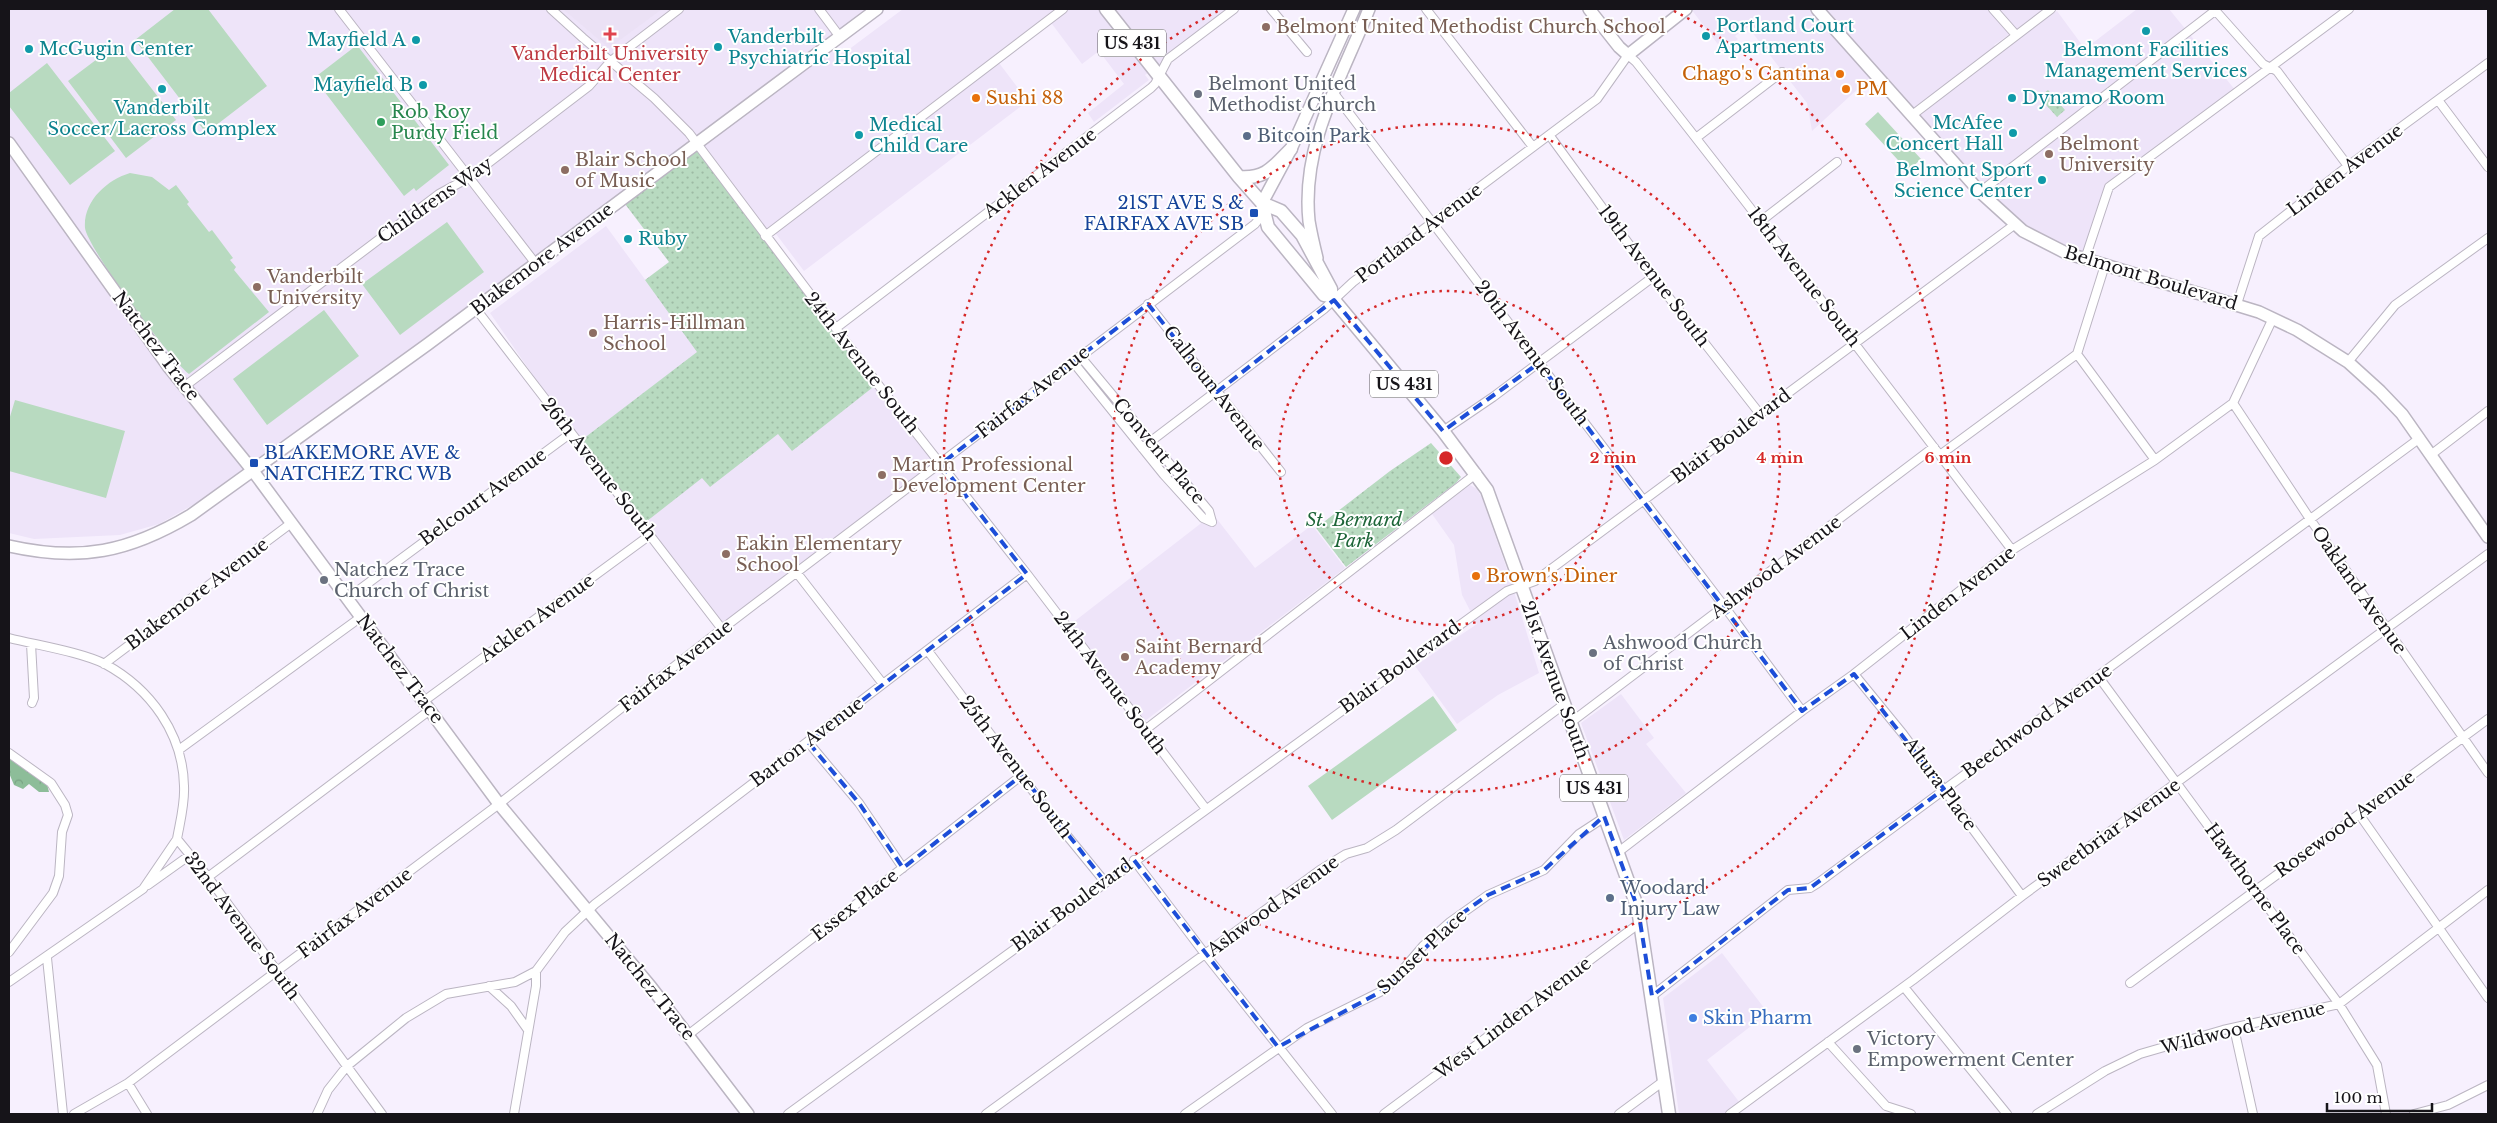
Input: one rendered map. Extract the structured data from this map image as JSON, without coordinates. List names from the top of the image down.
{
  "streets": {
    "main road": [
      "US 431",
      "Portland Avenue",
      "Blakemore Avenue",
      "18th Avenue South",
      "Belmont Boulevard",
      "Natchez Trace",
      "21st Avenue South"
    ],
    "street": [
      "Linden Avenue",
      "Acklen Avenue",
      "Childrens Way",
      "19th Avenue South",
      "20th Avenue South",
      "24th Avenue South",
      "Calhoun Avenue",
      "Fairfax Avenue",
      "Blair Boulevard",
      "Convent Place",
      "26th Avenue South",
      "Belcourt Avenue",
      "Ashwood Avenue",
      "Oakland Avenue",
      "Beechwood Avenue",
      "Barton Avenue",
      "25th Avenue South",
      "Altura Place",
      "Rosewood Avenue",
      "Sweetbriar Avenue",
      "Hawthorne Place",
      "Essex Place",
      "32nd Avenue South",
      "Sunset Place",
      "West Linden Avenue",
      "Wildwood Avenue"
    ]
  },
  "crossings": [
    ["Linden Avenue", "18th Avenue South"],
    ["Linden Avenue", "Belmont Boulevard"],
    ["Linden Avenue", "20th Avenue South"],
    ["Linden Avenue", "Oakland Avenue"],
    ["Linden Avenue", "21st Avenue South"],
    ["Linden Avenue", "Altura Place"],
    ["Acklen Avenue", "Natchez Trace"],
    ["Acklen Avenue", "24th Avenue South"],
    ["Acklen Avenue", "26th Avenue South"],
    ["Acklen Avenue", "21st Avenue South"],
    ["Acklen Avenue", "32nd Avenue South"],
    ["Childrens Way", "Natchez Trace"],
    ["Childrens Way", "24th Avenue South"],
    ["Portland Avenue", "19th Avenue South"],
    ["Portland Avenue", "18th Avenue South"],
    ["Portland Avenue", "20th Avenue South"],
    ["Portland Avenue", "Calhoun Avenue"],
    ["Portland Avenue", "Convent Place"],
    ["Portland Avenue", "21st Avenue South"],
    ["Blakemore Avenue", "Natchez Trace"],
    ["Blakemore Avenue", "24th Avenue South"],
    ["Blakemore Avenue", "26th Avenue South"],
    ["Blakemore Avenue", "32nd Avenue South"],
    ["19th Avenue South", "Blair Boulevard"],
    ["18th Avenue South", "Blair Boulevard"],
    ["18th Avenue South", "Ashwood Avenue"],
    ["Belmont Boulevard", "Blair Boulevard"],
    ["Belmont Boulevard", "Beechwood Avenue"],
    ["Natchez Trace", "Fairfax Avenue"],
    ["Natchez Trace", "Belcourt Avenue"],
    ["Natchez Trace", "Barton Avenue"],
    ["Natchez Trace", "Essex Place"],
    ["20th Avenue South", "Blair Boulevard"],
    ["20th Avenue South", "Ashwood Avenue"],
    ["24th Avenue South", "Fairfax Avenue"],
    ["24th Avenue South", "Blair Boulevard"],
    ["24th Avenue South", "Barton Avenue"],
    ["Calhoun Avenue", "Fairfax Avenue"],
    ["Fairfax Avenue", "Convent Place"],
    ["Fairfax Avenue", "26th Avenue South"],
    ["Fairfax Avenue", "21st Avenue South"],
    ["Fairfax Avenue", "32nd Avenue South"],
    ["Blair Boulevard", "21st Avenue South"],
    ["Blair Boulevard", "25th Avenue South"],
    ["26th Avenue South", "Belcourt Avenue"],
    ["Ashwood Avenue", "21st Avenue South"],
    ["Oakland Avenue", "Beechwood Avenue"],
    ["Oakland Avenue", "Rosewood Avenue"],
    ["Oakland Avenue", "Sweetbriar Avenue"],
    ["21st Avenue South", "Beechwood Avenue"],
    ["21st Avenue South", "Sunset Place"],
    ["21st Avenue South", "West Linden Avenue"],
    ["Beechwood Avenue", "Altura Place"],
    ["Beechwood Avenue", "Hawthorne Place"],
    ["Barton Avenue", "25th Avenue South"],
    ["25th Avenue South", "Essex Place"],
    ["Altura Place", "Sweetbriar Avenue"],
    ["Rosewood Avenue", "Hawthorne Place"],
    ["Sweetbriar Avenue", "Hawthorne Place"],
    ["Hawthorne Place", "Wildwood Avenue"]
  ],
  "parks": ["St. Bernard Park"],
  "places": {
    "other": [
      "Belmont United Methodist Church School",
      "Belmont Facilities Management Services",
      "Portland Court Apartments",
      "Mayfield A",
      "Vanderbilt Psychiatric Hospital",
      "McGugin Center",
      "Chago's Cantina",
      "Mayfield B",
      "Vanderbilt Soccer/Lacross Complex",
      "PM",
      "Belmont United Methodist Church",
      "Sushi 88",
      "Dynamo Room",
      "Rob Roy Purdy Field",
      "McAfee Concert Hall",
      "Medical Child Care",
      "Bitcoin Park",
      "Belmont University",
      "Blair School of Music",
      "Belmont Sport Science Center",
      "Ruby",
      "Vanderbilt University",
      "Harris-Hillman School",
      "Martin Professional Development Center",
      "Eakin Elementary School",
      "Brown's Diner",
      "Natchez Trace Church of Christ",
      "Ashwood Church of Christ",
      "Saint Bernard Academy",
      "Woodard Injury Law",
      "Skin Pharm",
      "Victory Empowerment Center"
    ],
    "health": ["Vanderbilt University Medical Center"],
    "transit": ["21ST AVE S & FAIRFAX AVE SB", "BLAKEMORE AVE & NATCHEZ TRC WB"]
  },
  "scale_bar": "100 m",
  "rings": ["2 min", "4 min", "6 min"]
}
